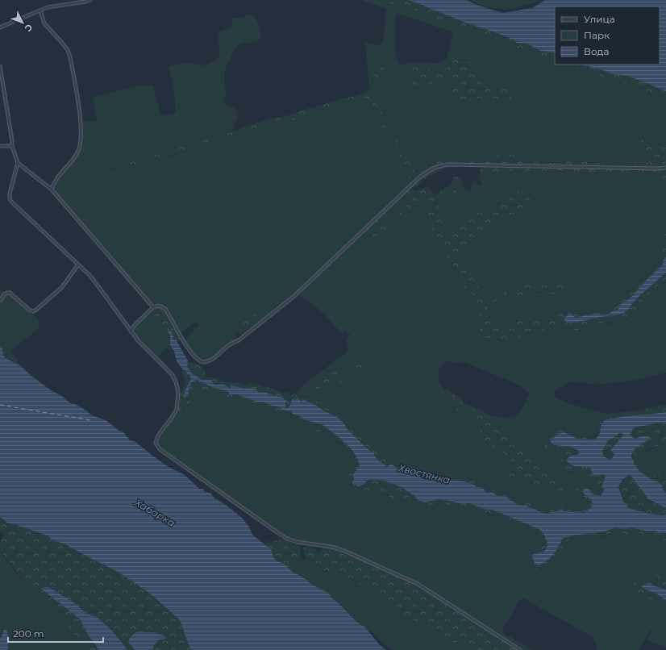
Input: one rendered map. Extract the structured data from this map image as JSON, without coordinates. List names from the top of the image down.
{
  "water": ["Хвостянка", "Хабарка"],
  "legend": ["Улица", "Парк", "Вода"],
  "scale_bar": "200 m",
  "north": "bottom right"
}
